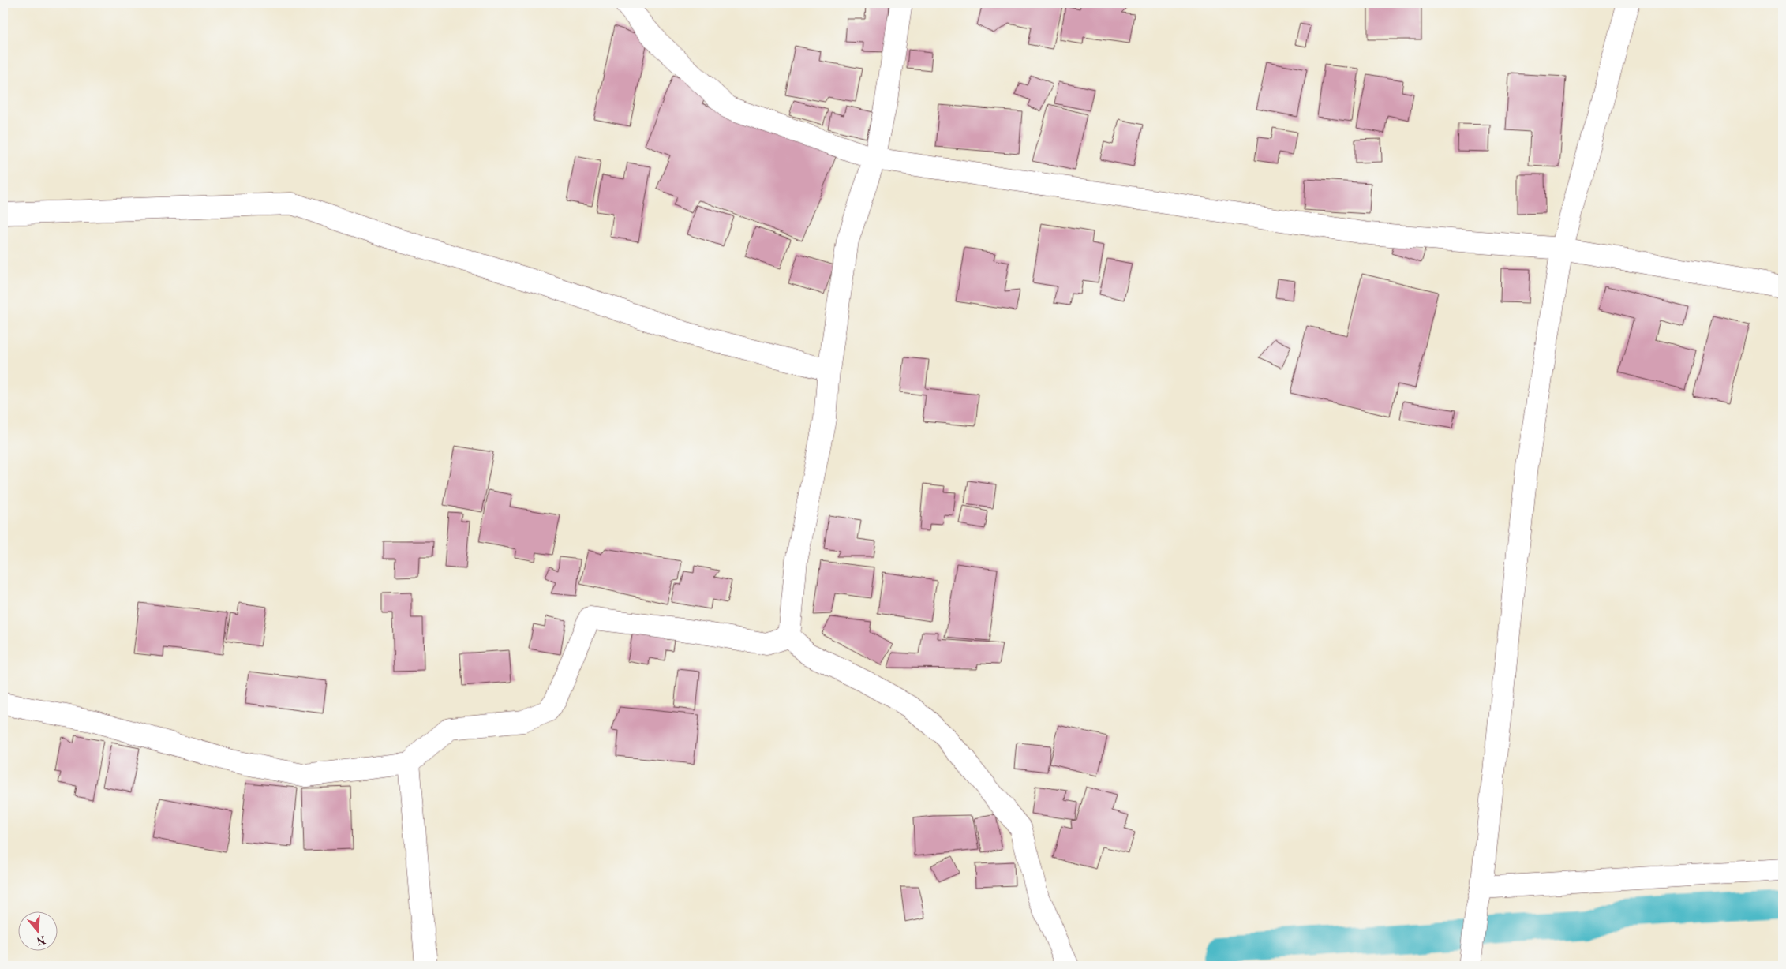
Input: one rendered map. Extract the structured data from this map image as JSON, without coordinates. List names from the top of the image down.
{
  "north": "bottom"
}
